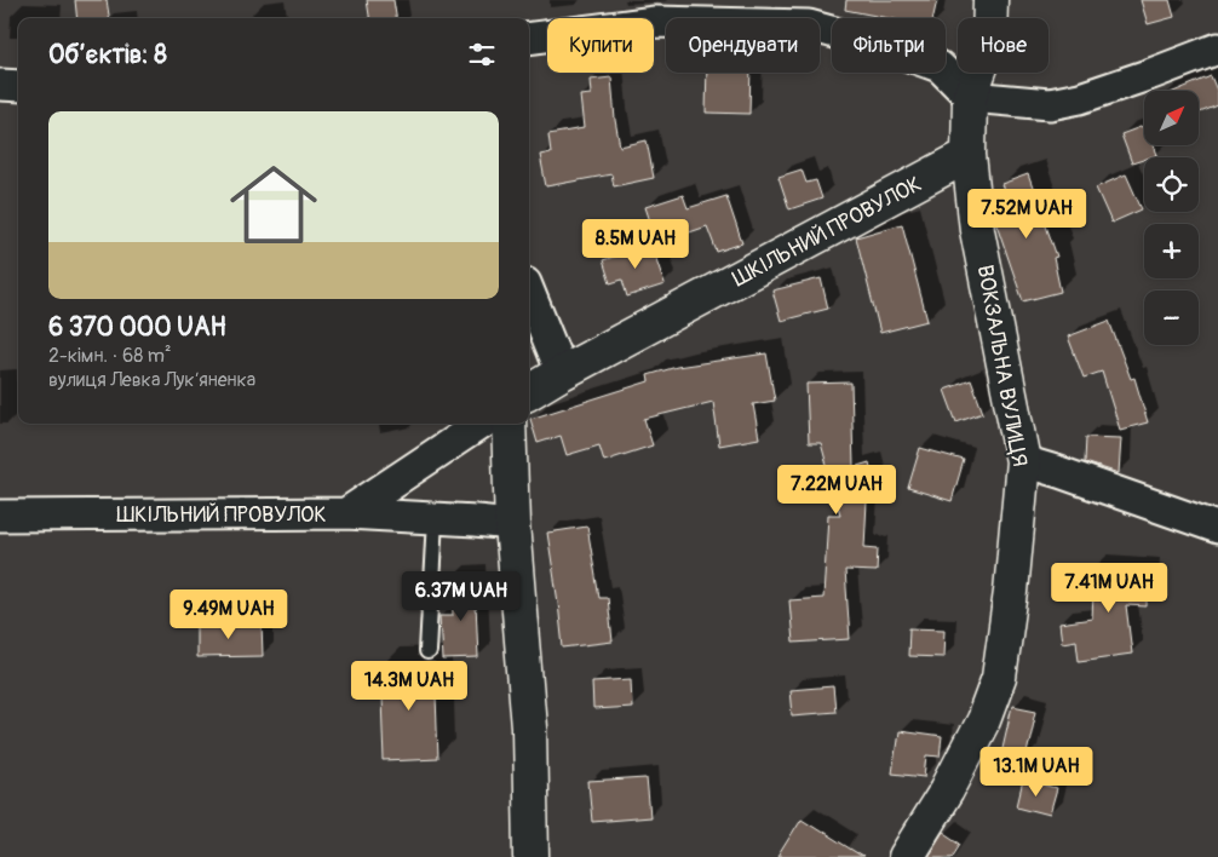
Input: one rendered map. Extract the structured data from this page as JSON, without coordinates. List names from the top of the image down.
{
  "streets": {
    "street": ["ШКІЛЬНИЙ ПРОВУЛОК", "ВОКЗАЛЬНА ВУЛИЦЯ"]
  },
  "crossings": [
    ["ШКІЛЬНИЙ ПРОВУЛОК", "ВОКЗАЛЬНА ВУЛИЦЯ"]
  ],
  "north": "top right",
  "page": {
    "chip": [
      "Купити",
      "Орендувати",
      "Фільтри",
      "Нове"
    ],
    "heading": "Об’єктів: 8",
    "map_buttons": ["+", "−"],
    "list": [
      {
        "name": "6 370 000 UAH",
        "note": "2-кімн. · 68 m² · вулиця Левка Лукʼяненка"
      }
    ],
    "price": [
      "7.52M UAH",
      "8.5M UAH",
      "7.22M UAH",
      "7.41M UAH",
      "6.37M UAH",
      "9.49M UAH",
      "14.3M UAH",
      "13.1M UAH"
    ]
  }
}
